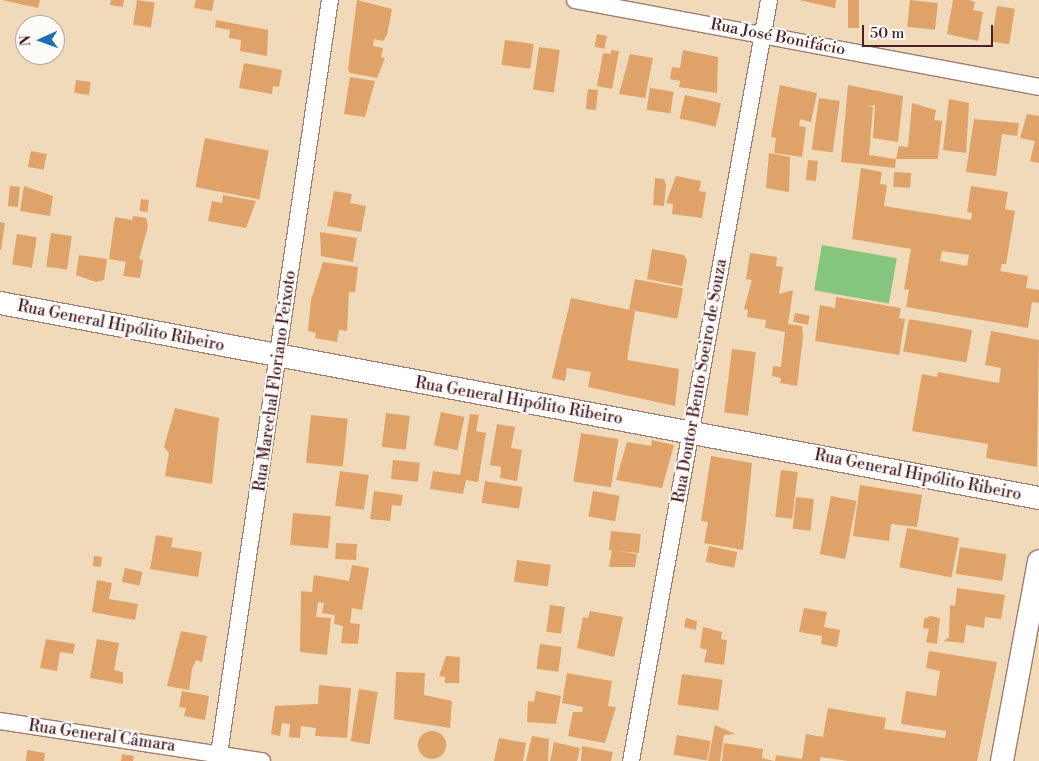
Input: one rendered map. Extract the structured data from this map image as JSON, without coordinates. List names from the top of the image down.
{
  "streets": {
    "street": [
      "Rua José Bonifácio",
      "Rua General Hipólito Ribeiro",
      "Rua Marechal Floriano Peixoto",
      "Rua Doutor Bento Soeiro de Souza",
      "Rua General Câmara"
    ]
  },
  "crossings": [
    ["Rua José Bonifácio", "Rua Doutor Bento Soeiro de Souza"],
    ["Rua General Hipólito Ribeiro", "Rua Marechal Floriano Peixoto"],
    ["Rua General Hipólito Ribeiro", "Rua Doutor Bento Soeiro de Souza"],
    ["Rua Marechal Floriano Peixoto", "Rua General Câmara"]
  ],
  "scale_bar": "50 m",
  "north": "left"
}
